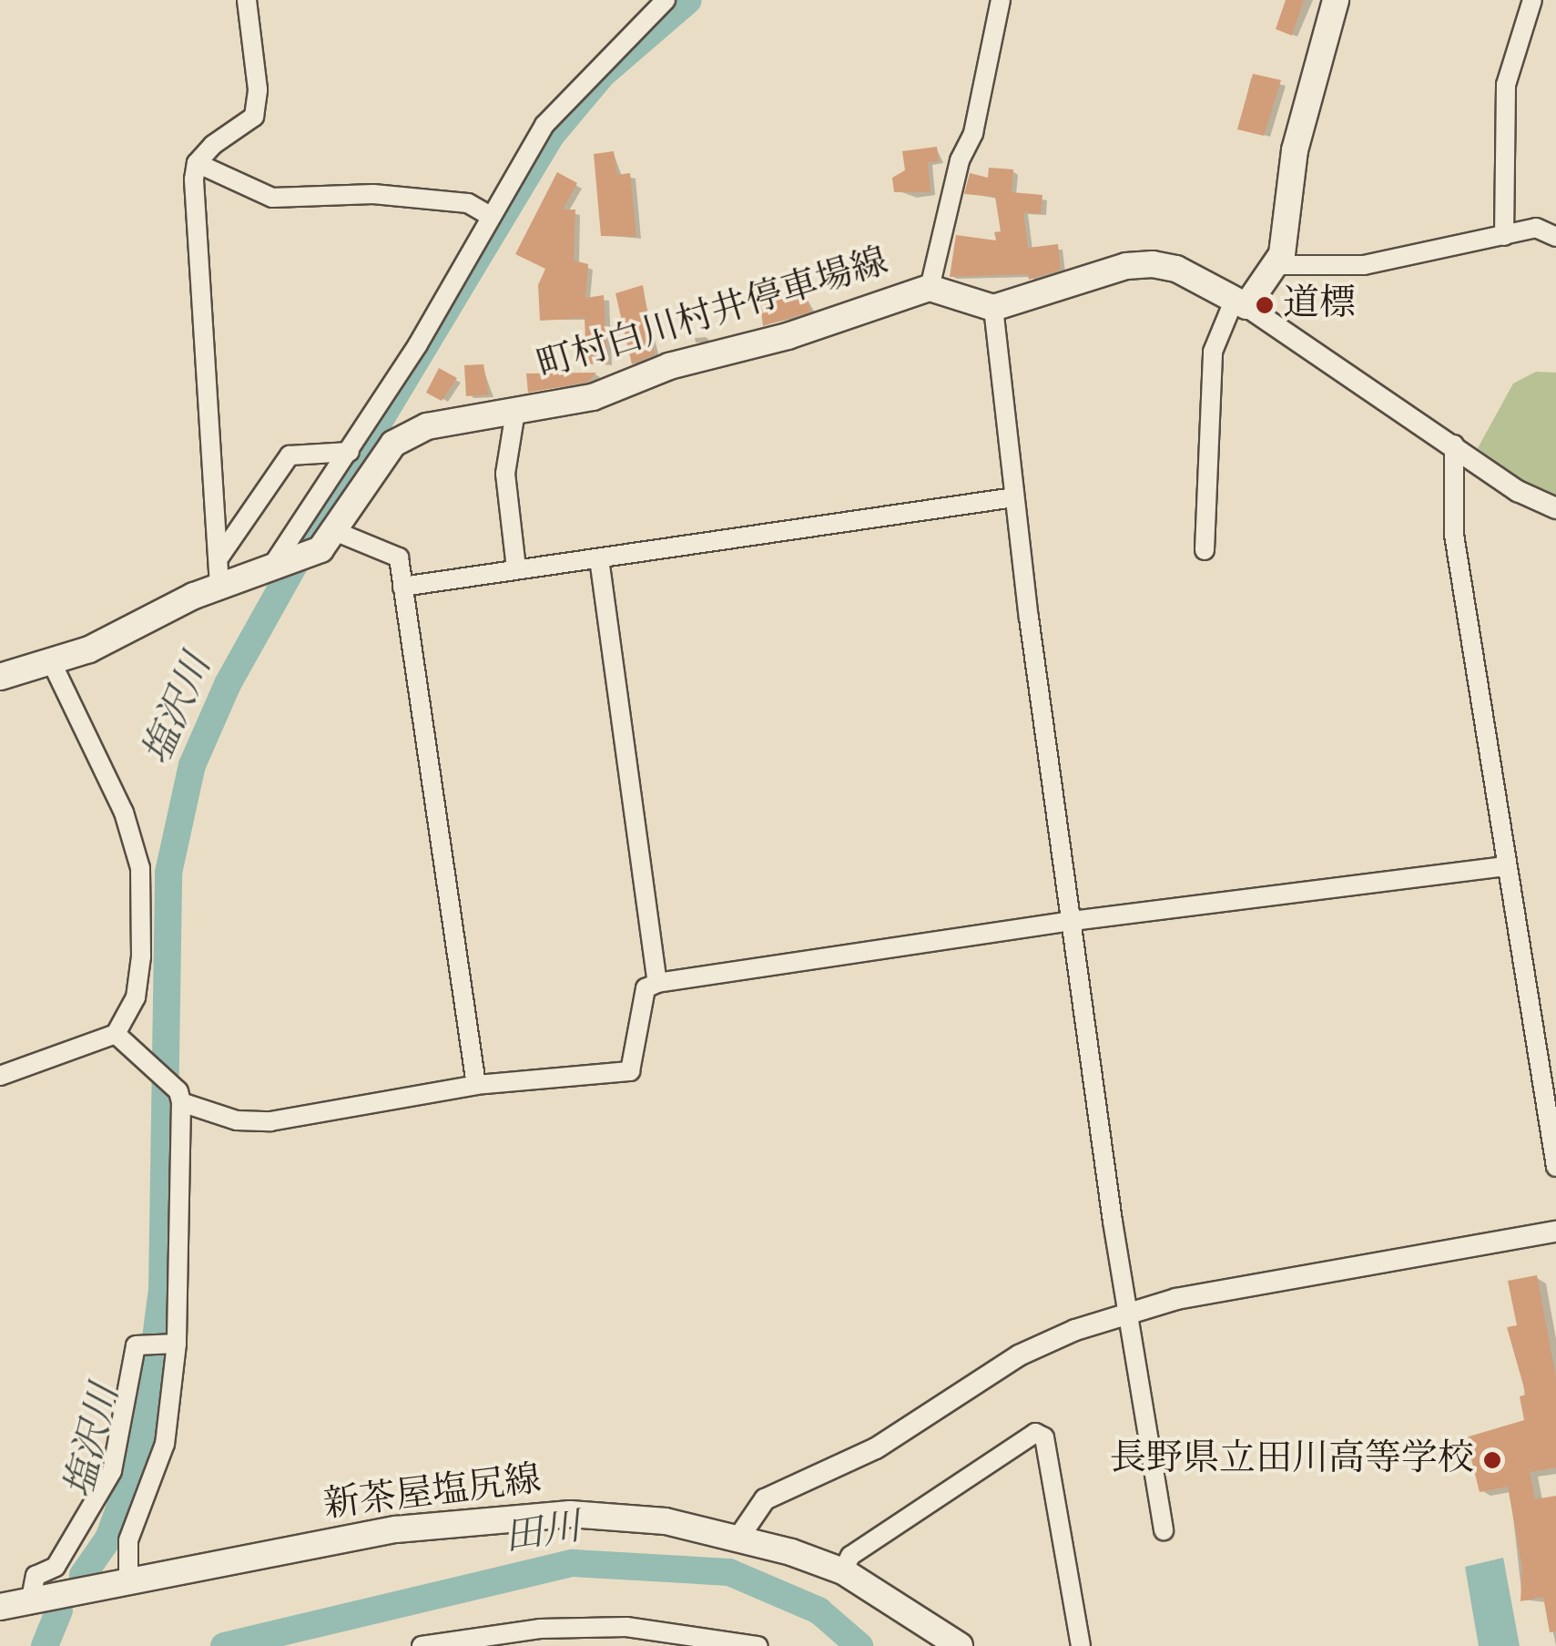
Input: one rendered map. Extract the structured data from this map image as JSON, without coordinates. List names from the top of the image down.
{
  "streets": {
    "main road": ["町村白川村井停車場線", "新茶屋塩尻線"]
  },
  "water": ["塩沢川", "田川"],
  "places": ["道標", "長野県立田川高等学校"]
}
